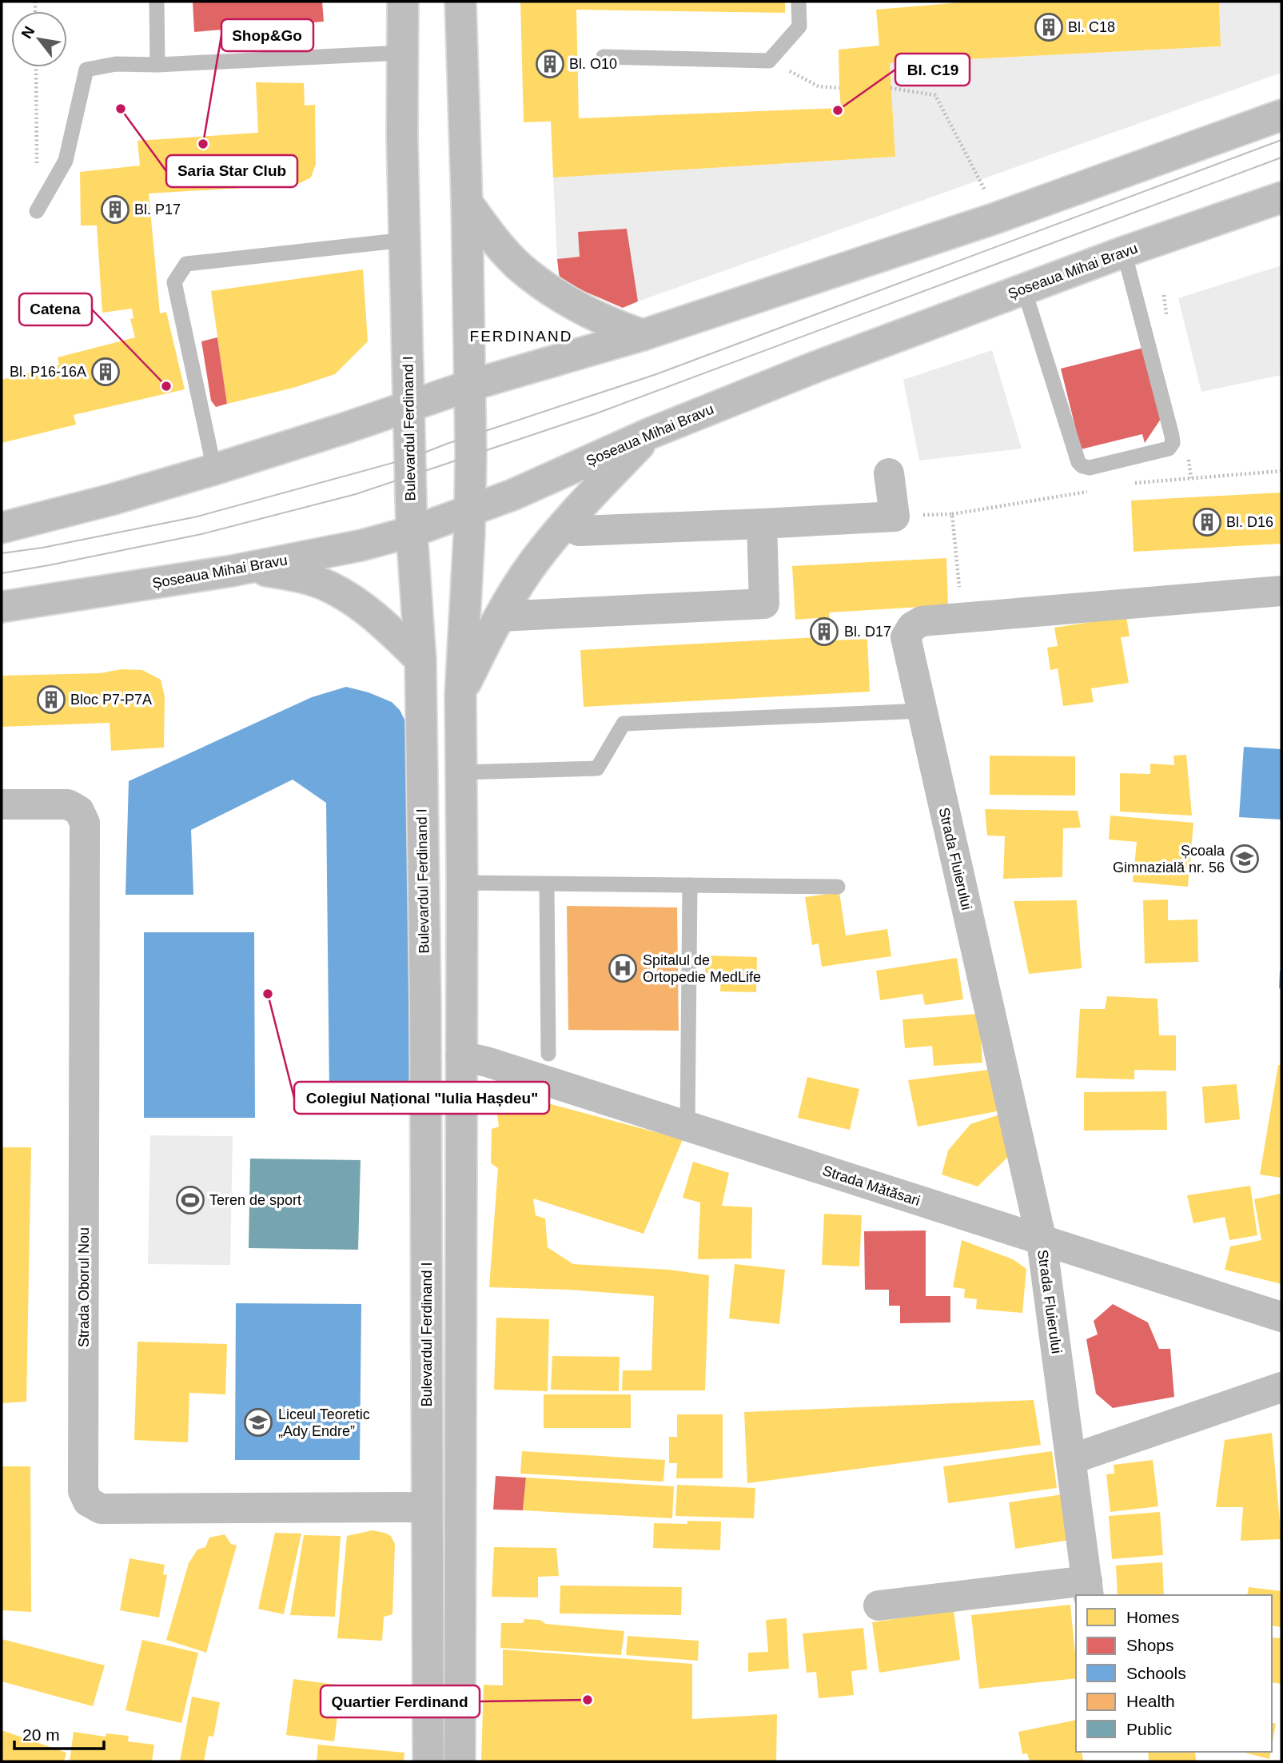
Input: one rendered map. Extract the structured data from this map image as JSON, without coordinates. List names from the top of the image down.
{
  "streets": {
    "main road": [
      "Șoseaua Mihai Bravu",
      "Bulevardul Ferdinand I",
      "Strada Fluierului",
      "Strada Mătăsari",
      "Strada Oborul Nou"
    ]
  },
  "crossings": [
    ["Șoseaua Mihai Bravu", "Bulevardul Ferdinand I"],
    ["Bulevardul Ferdinand I", "Strada Oborul Nou"],
    ["Strada Fluierului", "Strada Mătăsari"]
  ],
  "districts": ["FERDINAND"],
  "places": {
    "building": [
      "Bl. C18",
      "Bl. O10",
      "Bl. P17",
      "Bl. P16-16A",
      "Bl. D16",
      "Bl. D17",
      "Bloc P7-P7A"
    ],
    "other": [
      "Saria Star Club",
      "Bl. C19",
      "Shop&Go",
      "Catena",
      "Colegiul Național \"Iulia Hașdeu\"",
      "Quartier Ferdinand"
    ],
    "school or university": ["Școala Gimnazială nr. 56", "Liceul Teoretic „Ady Endre”"],
    "hospital": ["Spitalul de Ortopedie MedLife"],
    "sports": ["Teren de sport"]
  },
  "legend": [
    "Homes",
    "Shops",
    "Schools",
    "Health",
    "Public"
  ],
  "scale_bar": "20 m",
  "north": "top left"
}
